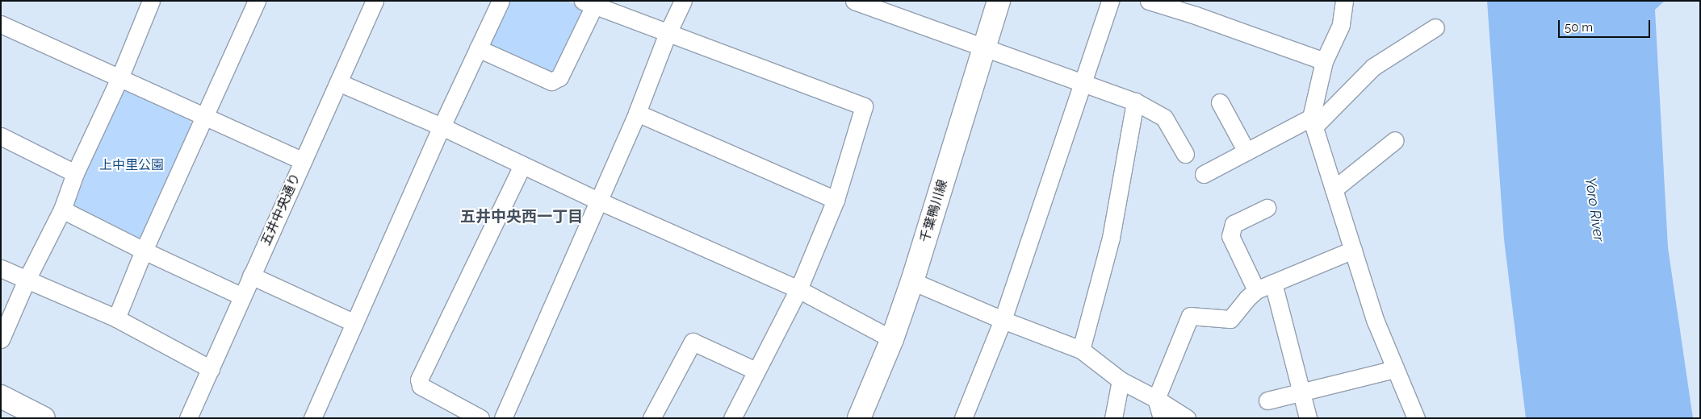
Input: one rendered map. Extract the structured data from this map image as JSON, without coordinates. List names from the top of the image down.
{
  "streets": {
    "main road": ["千葉鴨川線"],
    "street": ["五井中央通り"]
  },
  "districts": ["五井中央西一丁目"],
  "water": ["Yoro River"],
  "parks": ["上中里公園"],
  "scale_bar": "50 m"
}
